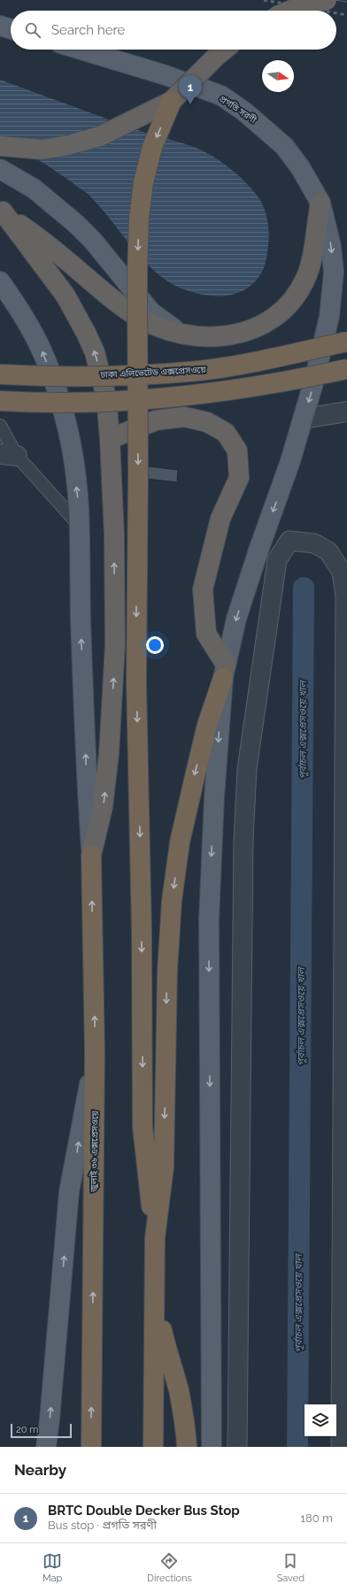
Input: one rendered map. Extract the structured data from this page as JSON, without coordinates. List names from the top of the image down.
{
  "streets": {
    "highway": ["ঢাকা এলিভেটেড এক্সপ্রেসওয়ে", "জুলাই ৩৬ এক্সপ্রেসওয়ে"],
    "main road": ["প্রগতি সরণী"]
  },
  "water": ["পূর্বাচল এক্সপ্রেসওয়ে খাল"],
  "scale_bar": "20 m",
  "north": "right",
  "page": {
    "search": "Search here",
    "pins": "1",
    "scale": "20 m",
    "heading": "Nearby",
    "list": [
      {
        "mark": "1",
        "name": "BRTC Double Decker Bus Stop",
        "note": "Bus stop · প্রগতি সরণী",
        "value": "180 m"
      }
    ],
    "nav": ["Map", "Directions", "Saved"]
  }
}
